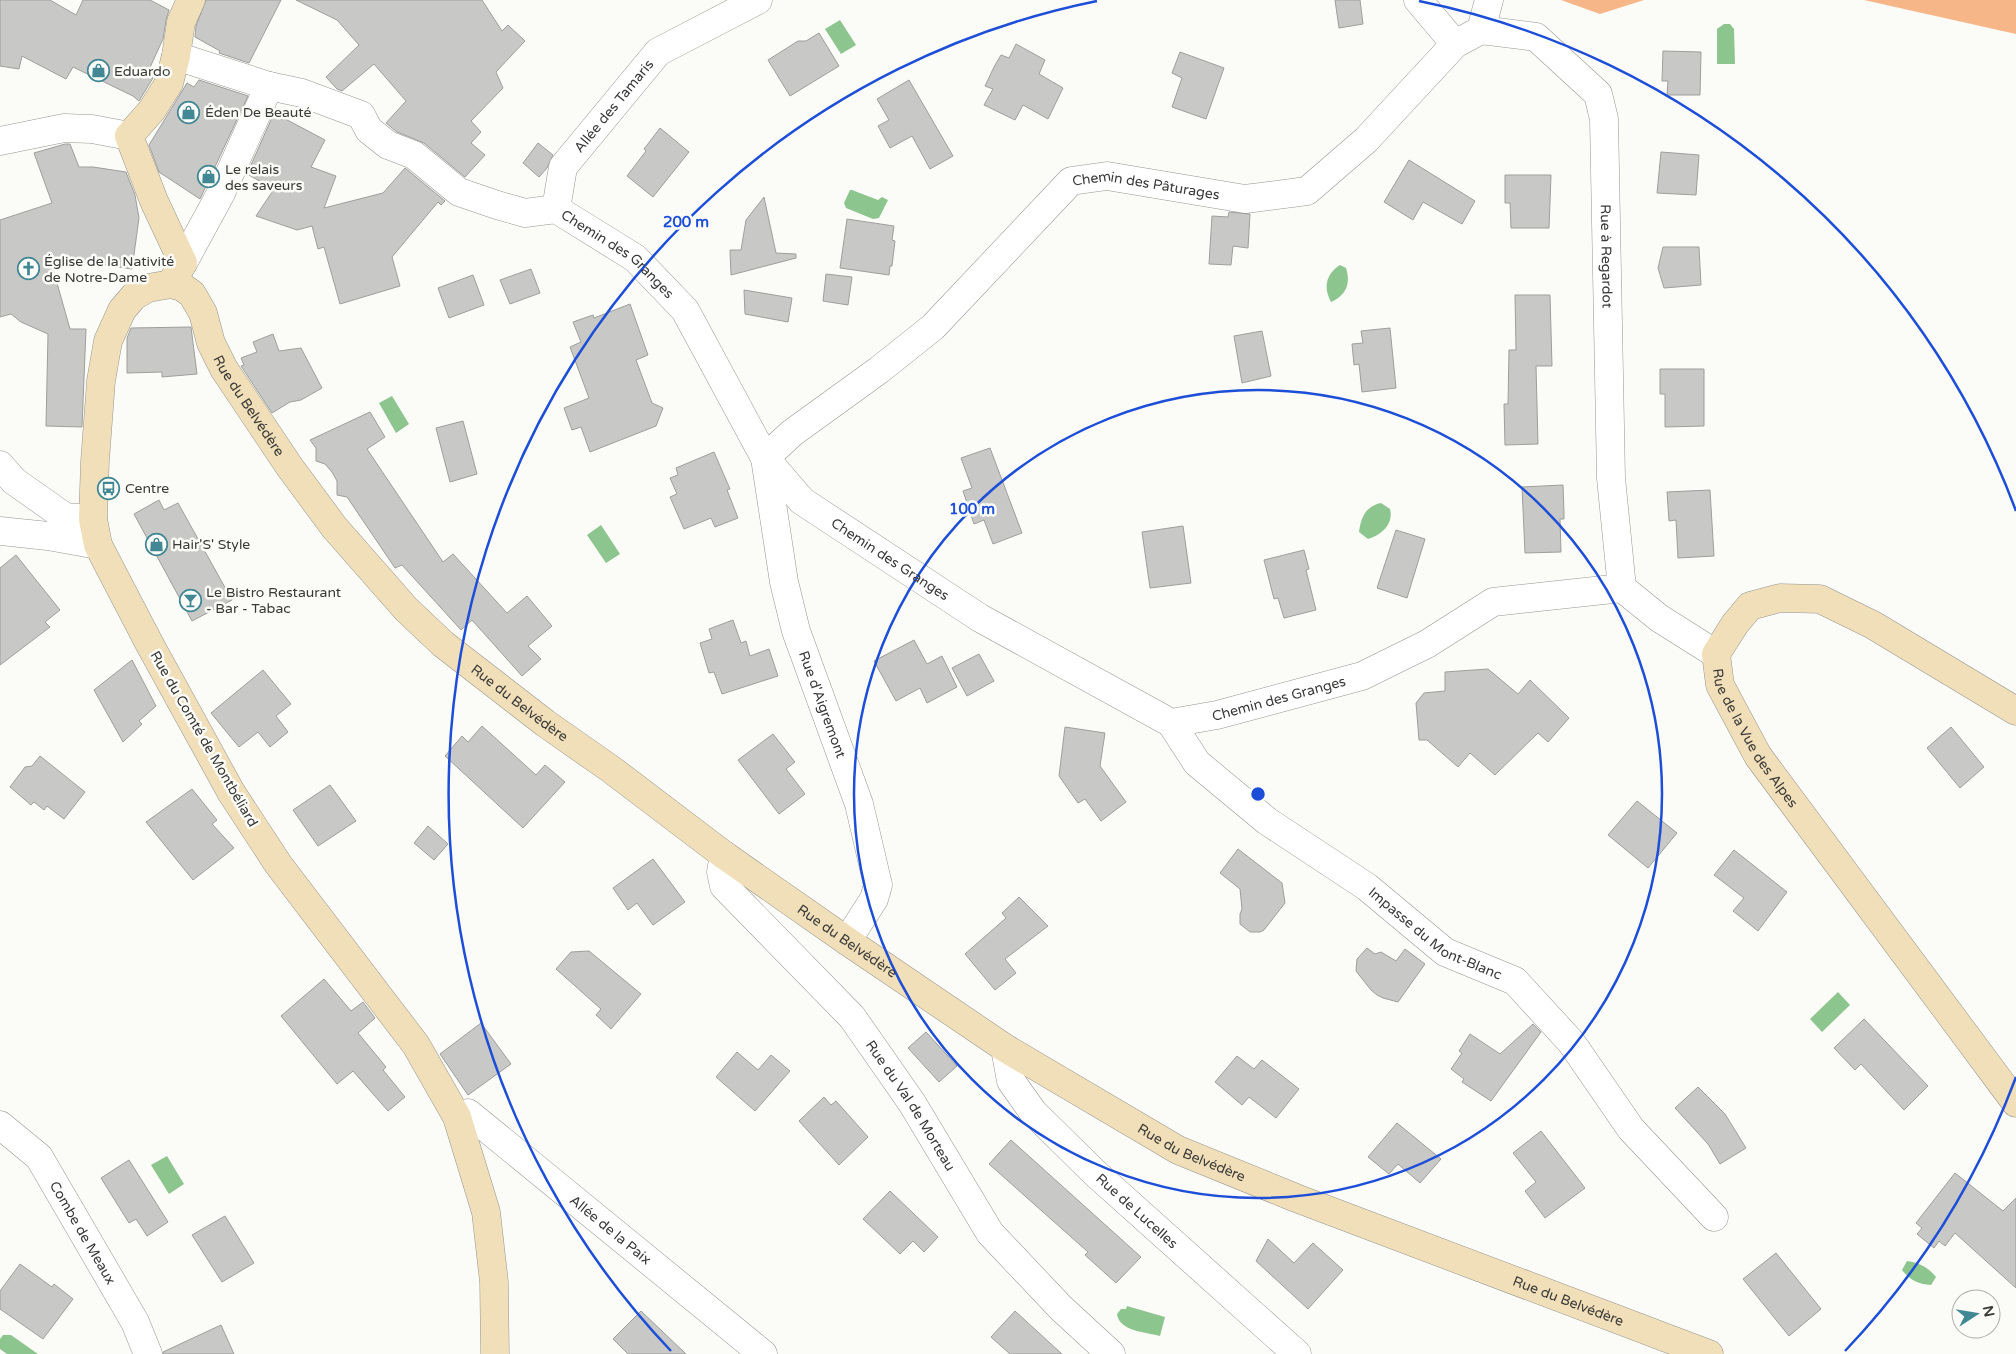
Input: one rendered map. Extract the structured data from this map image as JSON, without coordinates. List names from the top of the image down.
{
  "streets": {
    "street": [
      "Allée des Tamaris",
      "Chemin des Pâturages",
      "Chemin des Granges",
      "Rue à Regardot",
      "Rue du Belvédère",
      "Rue d'Aigremont",
      "Rue de la Vue des Alpes",
      "Rue du Comté de Montbéliard",
      "Impasse du Mont-Blanc",
      "Rue du Val de Morteau",
      "Rue de Lucelles",
      "Allée de la Paix",
      "Combe de Meaux"
    ]
  },
  "crossings": [
    ["Allée des Tamaris", "Chemin des Granges"],
    ["Chemin des Pâturages", "Chemin des Granges"],
    ["Chemin des Pâturages", "Rue d'Aigremont"],
    ["Chemin des Granges", "Rue à Regardot"],
    ["Chemin des Granges", "Rue d'Aigremont"],
    ["Chemin des Granges", "Impasse du Mont-Blanc"],
    ["Rue du Belvédère", "Rue d'Aigremont"],
    ["Rue du Belvédère", "Rue du Val de Morteau"],
    ["Rue du Belvédère", "Rue de Lucelles"],
    ["Rue du Comté de Montbéliard", "Allée de la Paix"]
  ],
  "places": {
    "shop": [
      "Eduardo",
      "Éden De Beauté",
      "Le relais des saveurs",
      "Hair'S' Style"
    ],
    "church": ["Église de la Nativité de Notre-Dame"],
    "bus stop": ["Centre"],
    "bar": ["Le Bistro Restaurant - Bar - Tabac"]
  },
  "north": "right",
  "rings": ["200 m", "100 m"]
}
